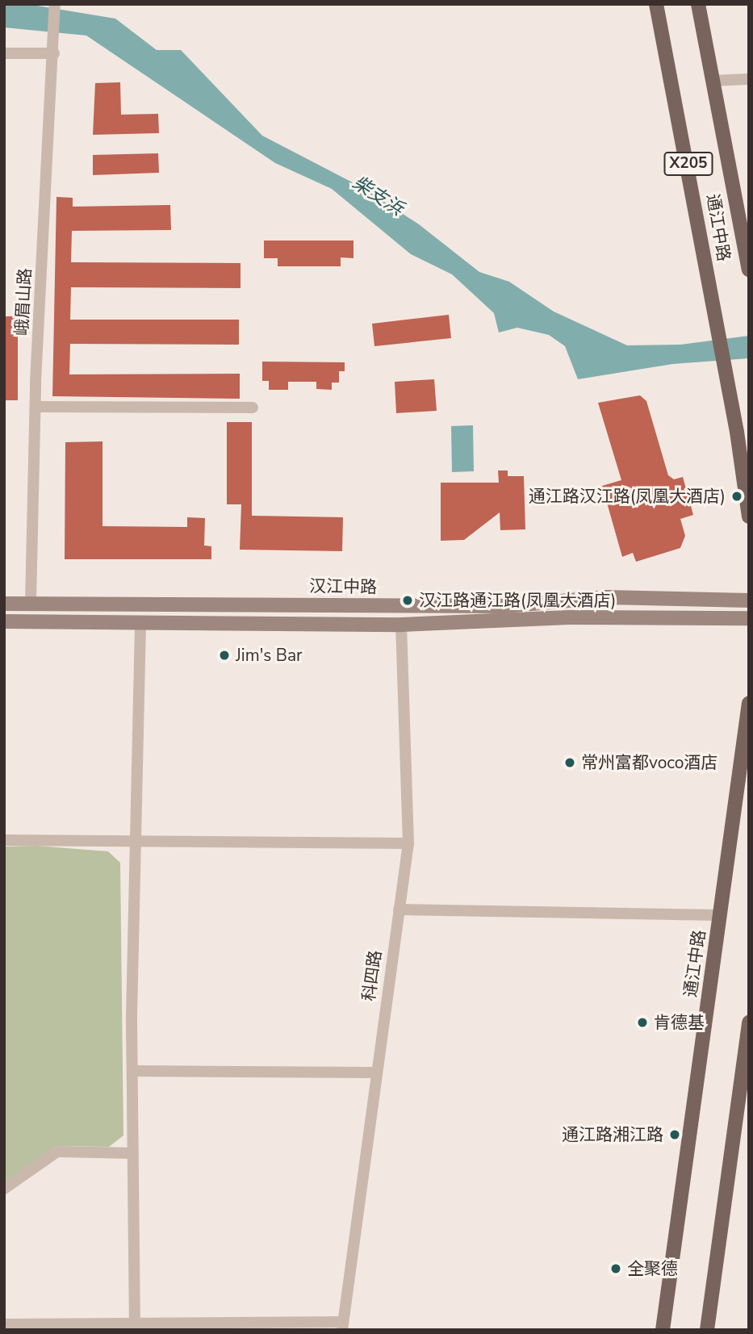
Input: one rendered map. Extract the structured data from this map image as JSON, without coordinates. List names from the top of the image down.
{
  "streets": {
    "main road": ["X205", "通江中路", "汉江中路"],
    "street": ["峨眉山路", "科四路"]
  },
  "crossings": [
    ["峨眉山路", "汉江中路"],
    ["汉江中路", "科四路"]
  ],
  "water": ["柴支浜"],
  "places": [
    "通江路汉江路(凤凰大酒店)",
    "汉江路通江路(凤凰大酒店)",
    "Jim's Bar",
    "常州富都voco酒店",
    "肯德基",
    "通江路湘江路",
    "全聚德"
  ]
}
